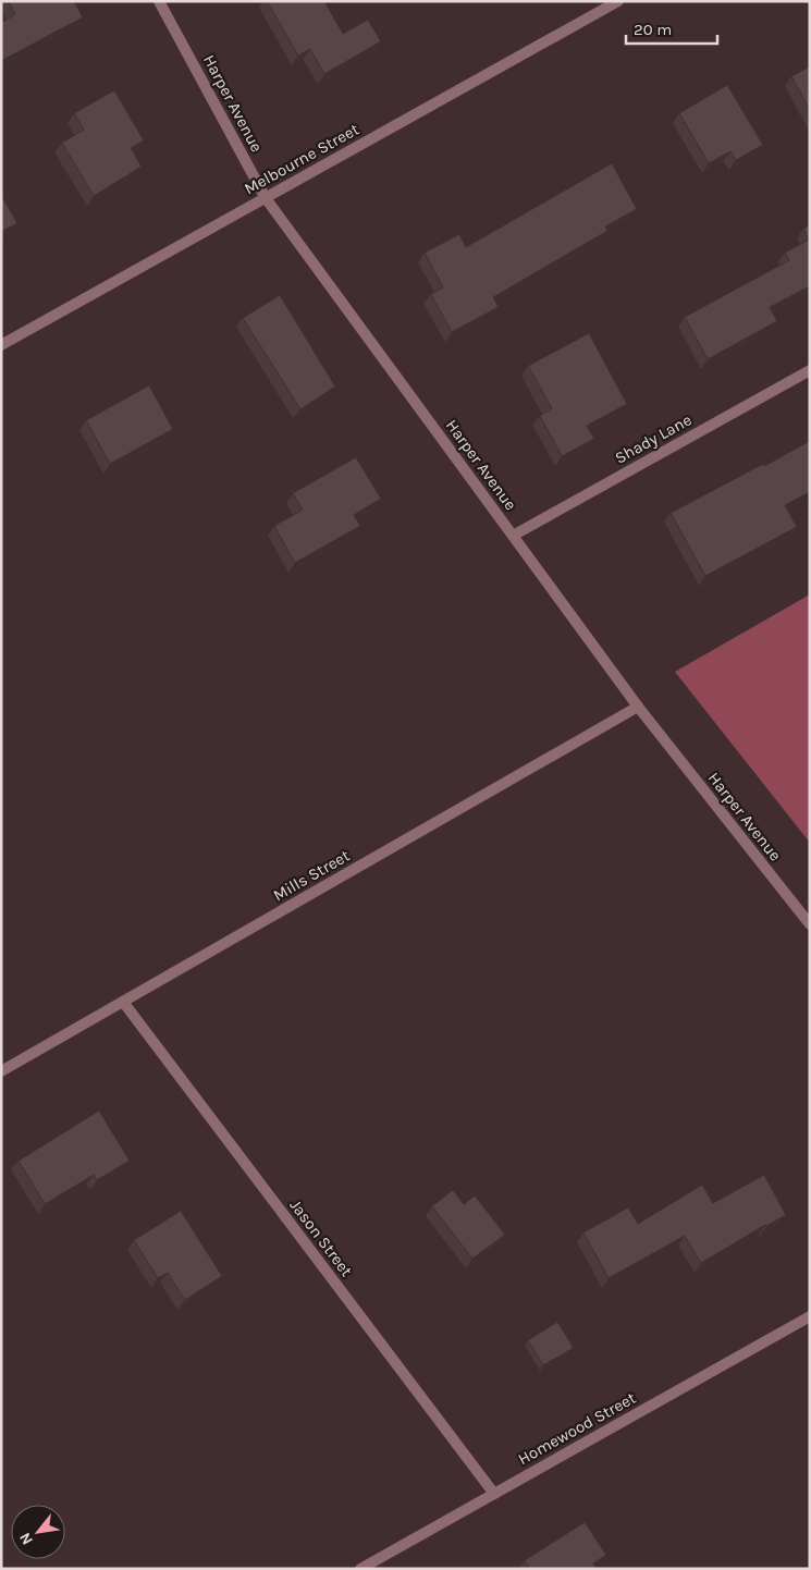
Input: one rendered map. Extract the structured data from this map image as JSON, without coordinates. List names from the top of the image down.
{
  "streets": {
    "street": [
      "Harper Avenue",
      "Melbourne Street",
      "Shady Lane",
      "Mills Street",
      "Jason Street",
      "Homewood Street"
    ]
  },
  "crossings": [
    ["Harper Avenue", "Melbourne Street"],
    ["Harper Avenue", "Shady Lane"],
    ["Harper Avenue", "Mills Street"],
    ["Mills Street", "Jason Street"],
    ["Jason Street", "Homewood Street"]
  ],
  "scale_bar": "20 m",
  "north": "bottom left"
}
